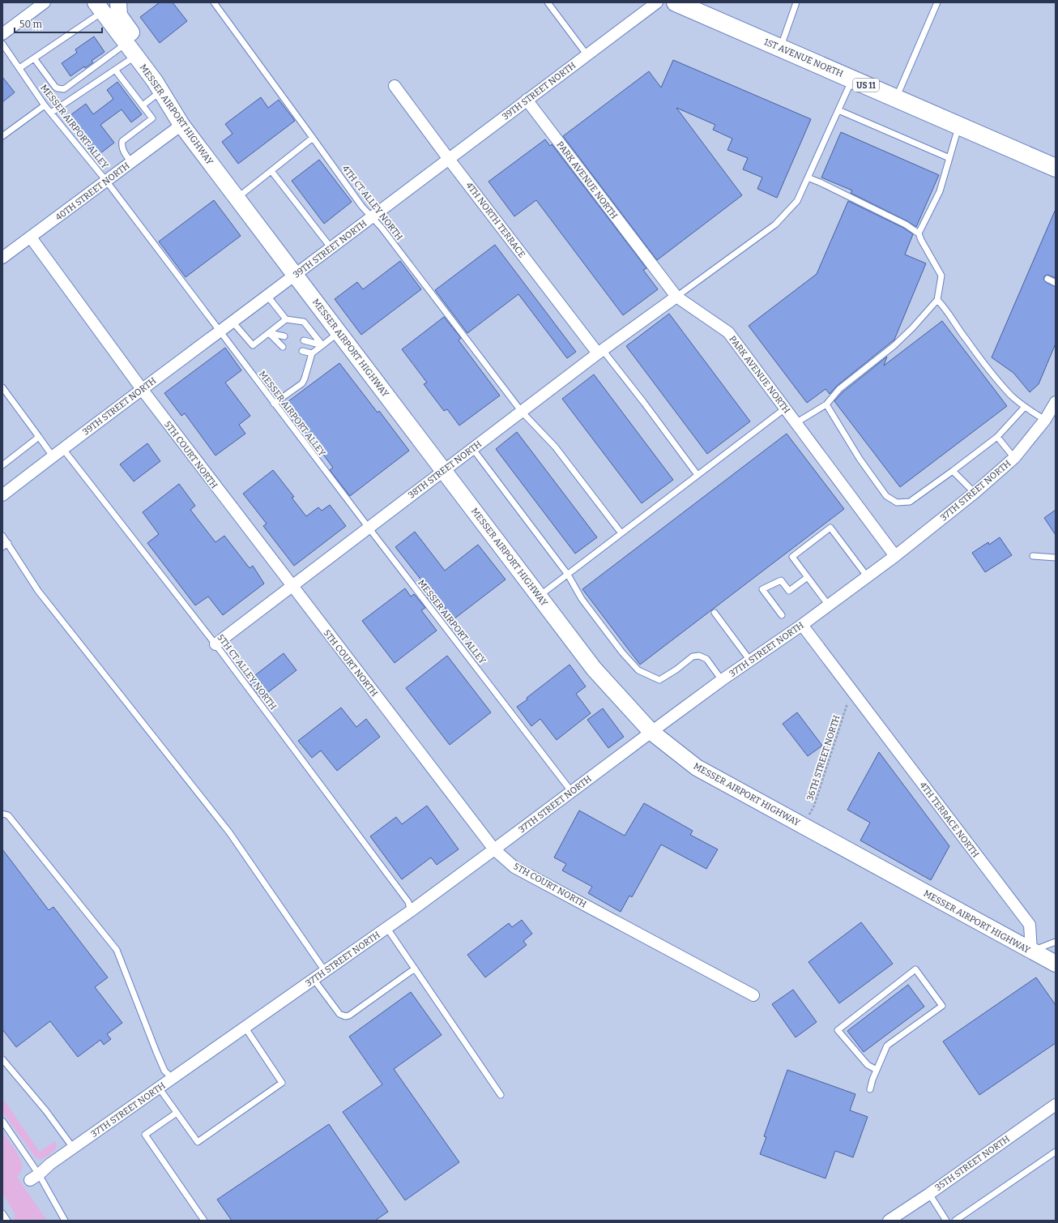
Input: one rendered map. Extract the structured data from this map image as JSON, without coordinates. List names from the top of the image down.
{
  "streets": {
    "main road": ["1ST AVENUE NORTH", "US 11", "MESSER AIRPORT HIGHWAY"],
    "street": [
      "39TH STREET NORTH",
      "PARK AVENUE NORTH",
      "40TH STREET NORTH",
      "4TH NORTH TERRACE",
      "5TH COURT NORTH",
      "38TH STREET NORTH",
      "37TH STREET NORTH",
      "4TH TERRACE NORTH",
      "35TH STREET NORTH"
    ],
    "lane": ["MESSER AIRPORT ALLEY", "4TH CT ALLEY NORTH", "5TH CT ALLEY NORTH"],
    "path": ["36TH STREET NORTH"]
  },
  "crossings": [
    ["39TH STREET NORTH", "MESSER AIRPORT HIGHWAY"],
    ["39TH STREET NORTH", "MESSER AIRPORT ALLEY"],
    ["39TH STREET NORTH", "PARK AVENUE NORTH"],
    ["39TH STREET NORTH", "4TH CT ALLEY NORTH"],
    ["39TH STREET NORTH", "4TH NORTH TERRACE"],
    ["39TH STREET NORTH", "5TH COURT NORTH"],
    ["39TH STREET NORTH", "5TH CT ALLEY NORTH"],
    ["MESSER AIRPORT HIGHWAY", "40TH STREET NORTH"],
    ["MESSER AIRPORT HIGHWAY", "38TH STREET NORTH"],
    ["MESSER AIRPORT HIGHWAY", "37TH STREET NORTH"],
    ["MESSER AIRPORT HIGHWAY", "36TH STREET NORTH"],
    ["MESSER AIRPORT HIGHWAY", "4TH TERRACE NORTH"],
    ["MESSER AIRPORT ALLEY", "40TH STREET NORTH"],
    ["MESSER AIRPORT ALLEY", "38TH STREET NORTH"],
    ["MESSER AIRPORT ALLEY", "37TH STREET NORTH"],
    ["PARK AVENUE NORTH", "38TH STREET NORTH"],
    ["PARK AVENUE NORTH", "37TH STREET NORTH"],
    ["40TH STREET NORTH", "5TH COURT NORTH"],
    ["4TH CT ALLEY NORTH", "38TH STREET NORTH"],
    ["4TH NORTH TERRACE", "38TH STREET NORTH"],
    ["5TH COURT NORTH", "38TH STREET NORTH"],
    ["5TH COURT NORTH", "37TH STREET NORTH"],
    ["38TH STREET NORTH", "5TH CT ALLEY NORTH"],
    ["37TH STREET NORTH", "5TH CT ALLEY NORTH"],
    ["37TH STREET NORTH", "4TH TERRACE NORTH"],
    ["36TH STREET NORTH", "4TH TERRACE NORTH"]
  ],
  "scale_bar": "50 m"
}
